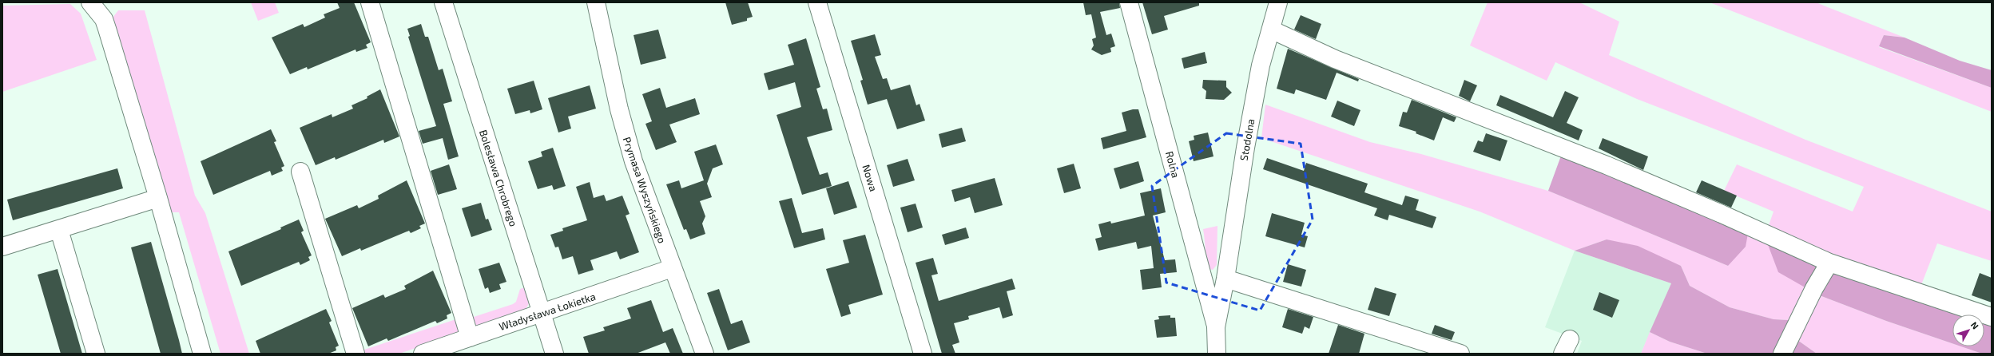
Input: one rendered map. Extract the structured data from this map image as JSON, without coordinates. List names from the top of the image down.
{
  "streets": {
    "street": [
      "Stodolna",
      "Rolna",
      "Bolesława Chrobrego",
      "Nowa",
      "Prymasa Wyszyńskiego",
      "Władysława Łokietka"
    ]
  },
  "crossings": [
    ["Stodolna", "Rolna"],
    ["Bolesława Chrobrego", "Władysława Łokietka"],
    ["Prymasa Wyszyńskiego", "Władysława Łokietka"]
  ],
  "north": "top right"
}
